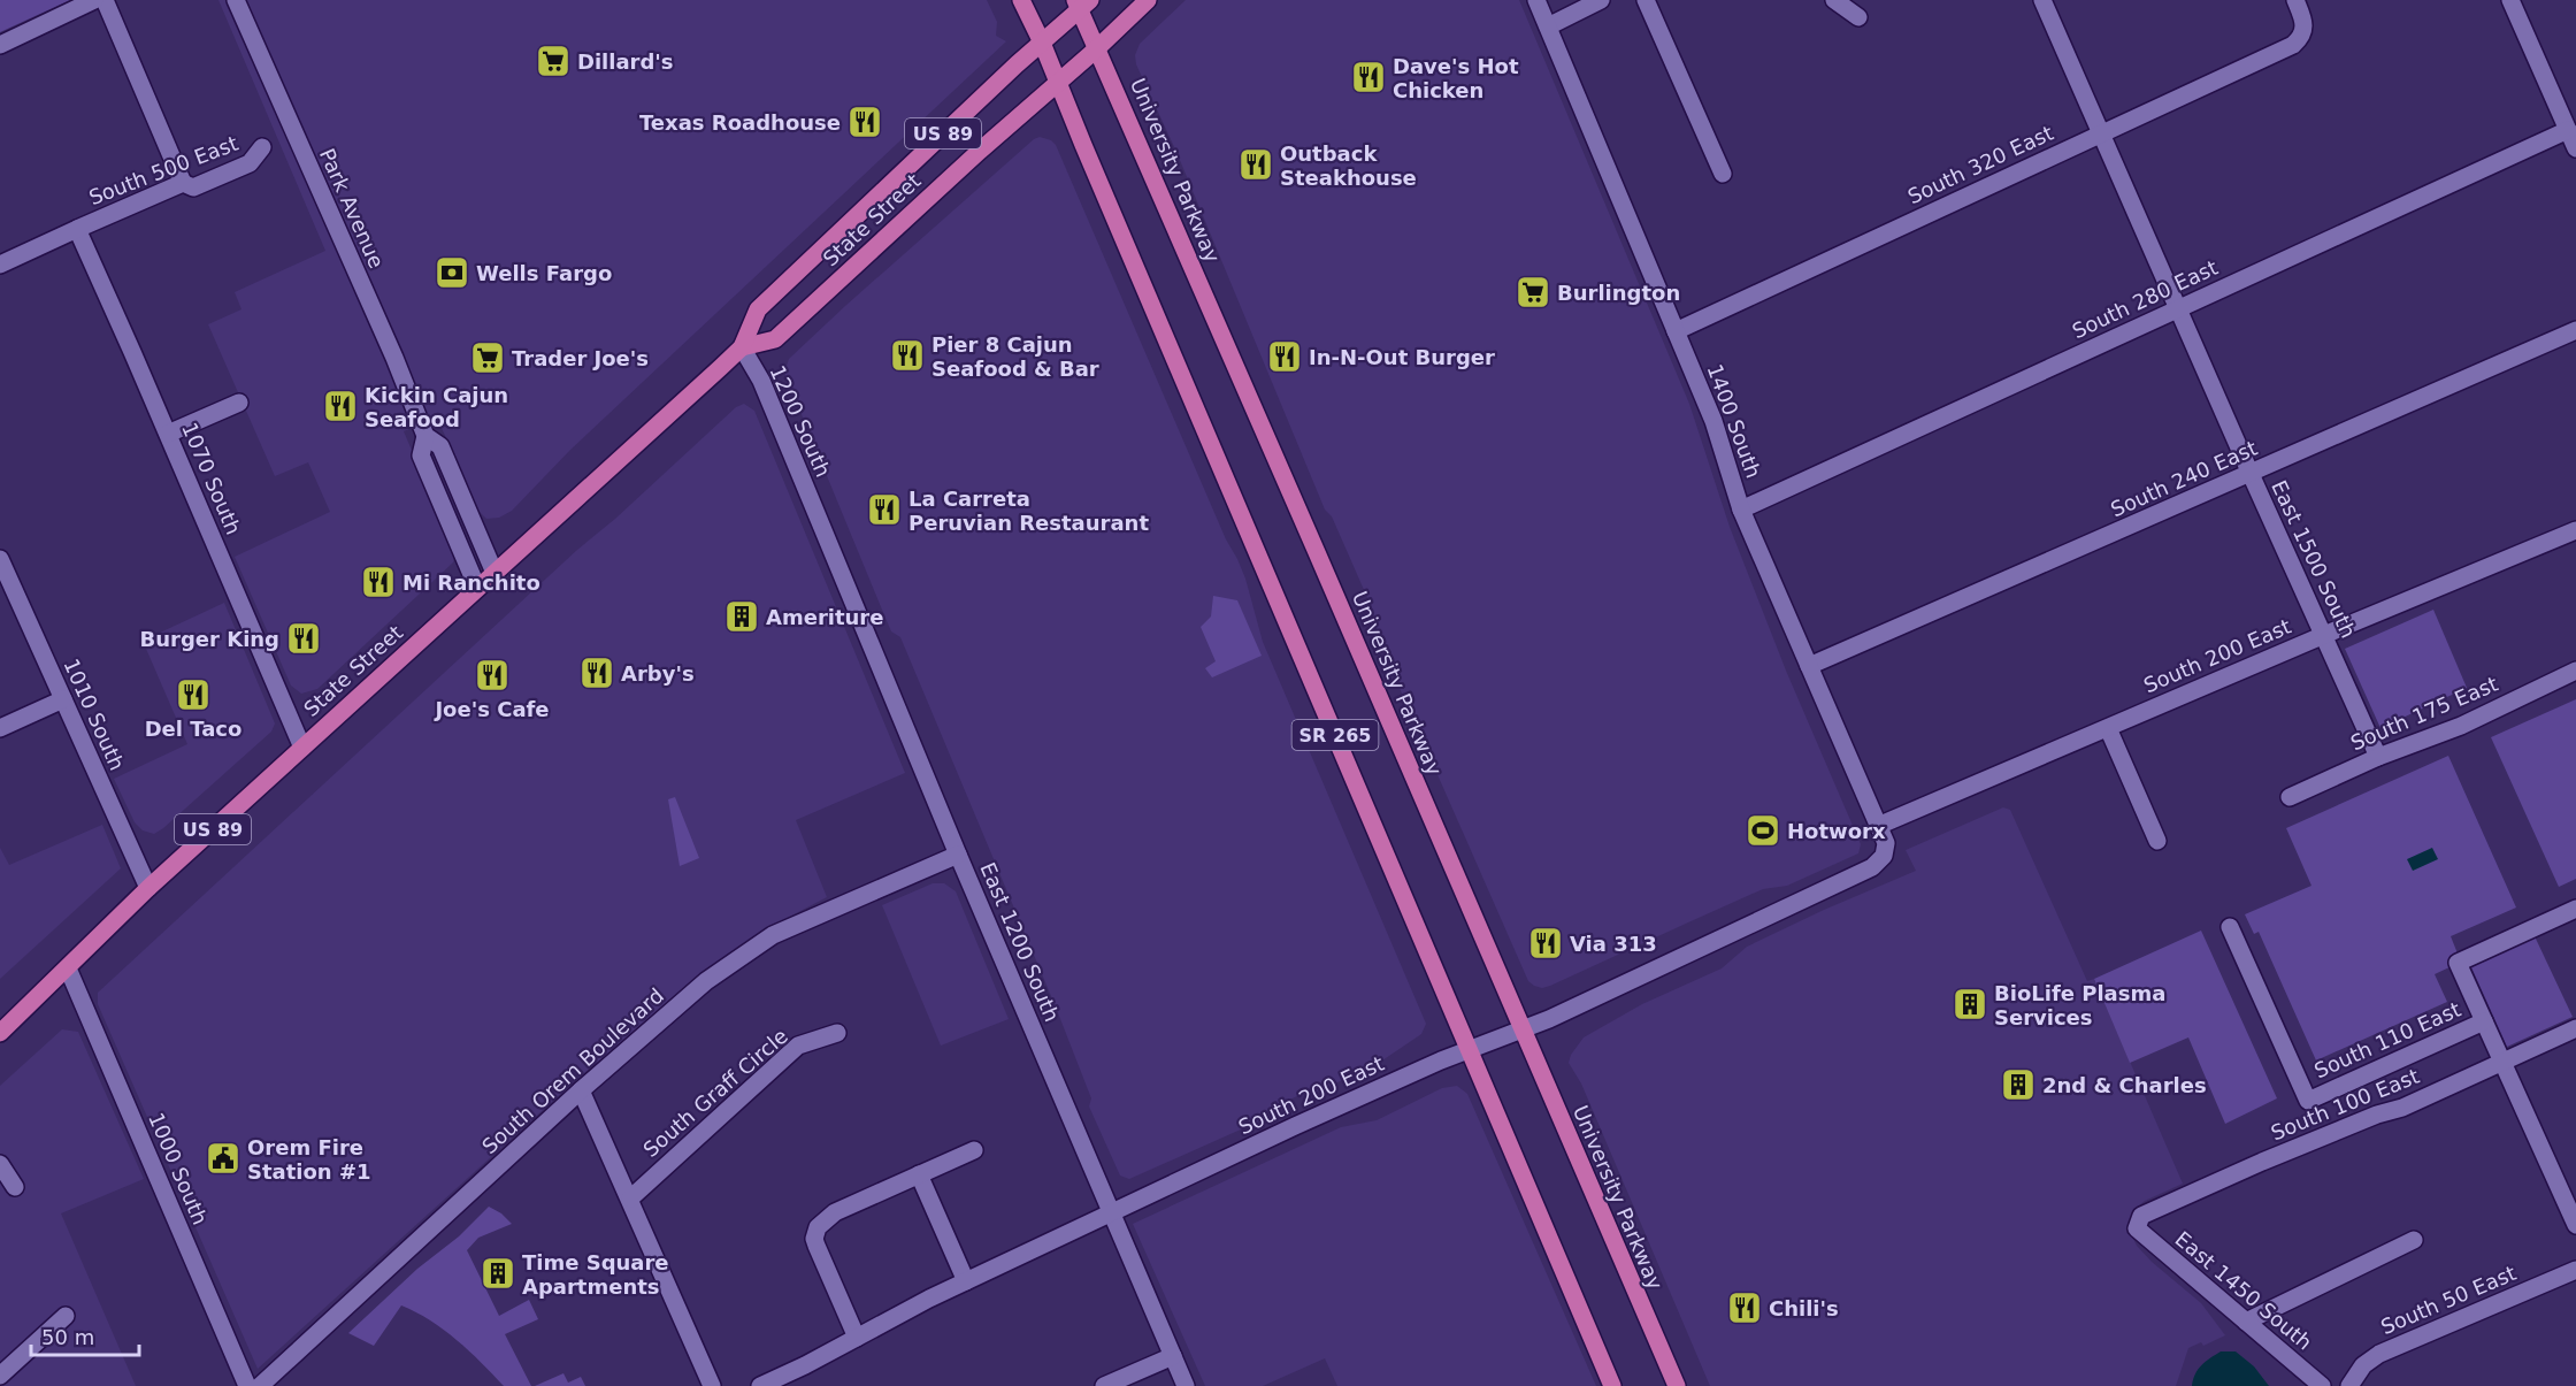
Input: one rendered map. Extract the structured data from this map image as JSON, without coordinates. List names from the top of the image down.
{
  "streets": {
    "main road": [
      "US 89",
      "University Parkway",
      "State Street",
      "SR 265"
    ],
    "street": [
      "South 320 East",
      "South 500 East",
      "Park Avenue",
      "South 280 East",
      "1200 South",
      "1400 South",
      "1070 South",
      "South 240 East",
      "East 1500 South",
      "South 200 East",
      "South 175 East",
      "1010 South",
      "East 1200 South",
      "South 110 East",
      "South Orem Boulevard",
      "South Graff Circle",
      "South 100 East",
      "1000 South",
      "East 1450 South",
      "South 50 East"
    ]
  },
  "crossings": [
    ["South 320 East", "1400 South"],
    ["South 320 East", "East 1500 South"],
    ["South 500 East", "1070 South"],
    ["University Parkway", "State Street"],
    ["University Parkway", "South 200 East"],
    ["Park Avenue", "State Street"],
    ["State Street", "1200 South"],
    ["State Street", "1070 South"],
    ["State Street", "1010 South"],
    ["State Street", "SR 265"],
    ["State Street", "1000 South"],
    ["South 280 East", "1400 South"],
    ["South 280 East", "East 1500 South"],
    ["1200 South", "East 1200 South"],
    ["1400 South", "South 240 East"],
    ["1400 South", "South 200 East"],
    ["South 240 East", "East 1500 South"],
    ["East 1500 South", "South 200 East"],
    ["East 1500 South", "South 175 East"],
    ["South 200 East", "SR 265"],
    ["South 200 East", "East 1200 South"],
    ["East 1200 South", "South Orem Boulevard"],
    ["South 100 East", "East 1450 South"]
  ],
  "places": {
    "supermarket": ["Dillard's", "Burlington", "Trader Joe's"],
    "restaurant": [
      "Dave's Hot Chicken",
      "Texas Roadhouse",
      "Outback Steakhouse",
      "Pier 8 Cajun Seafood & Bar",
      "In-N-Out Burger",
      "Kickin Cajun Seafood",
      "La Carreta Peruvian Restaurant",
      "Mi Ranchito",
      "Burger King",
      "Arby's",
      "Joe's Cafe",
      "Del Taco",
      "Via 313",
      "Chili's"
    ],
    "bank": ["Wells Fargo"],
    "building": [
      "Ameriture",
      "BioLife Plasma Services",
      "2nd & Charles",
      "Time Square Apartments"
    ],
    "sports": ["Hotworx"],
    "public building": ["Orem Fire Station #1"]
  },
  "scale_bar": "50 m"
}
